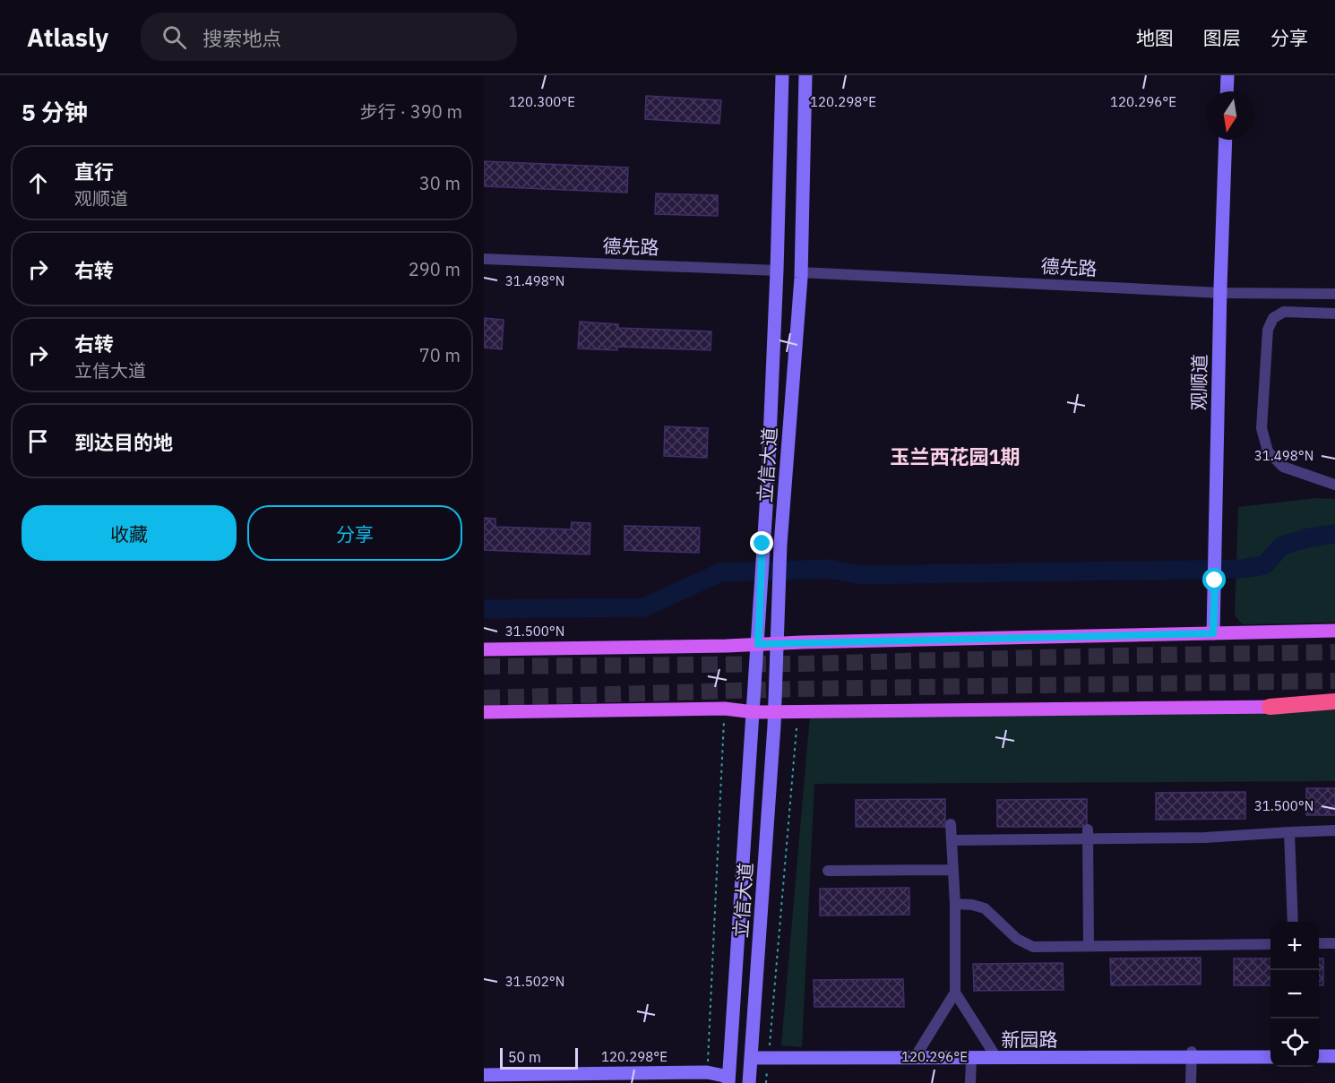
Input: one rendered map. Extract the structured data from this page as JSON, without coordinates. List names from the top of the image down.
{
  "streets": {
    "street": [
      "德先路",
      "观顺道",
      "立信大道",
      "新园路"
    ]
  },
  "crossings": [
    ["德先路", "观顺道"],
    ["德先路", "立信大道"],
    ["立信大道", "新园路"]
  ],
  "districts": ["玉兰西花园1期"],
  "scale_bar": "50 m",
  "north": "bottom",
  "page": {
    "header": "Atlasly",
    "search": "搜索地点",
    "nav": ["地图", "图层", "分享"],
    "heading": ["5 分钟", "步行 · 390 m"],
    "list": [
      ["直行", "观顺道", "30 m"],
      ["右转", "290 m"],
      ["右转", "立信大道", "70 m"],
      "到达目的地"
    ],
    "buttons": ["收藏", "分享"],
    "map_buttons": ["+", "−"],
    "scale": "50 m"
  },
  "coordinates": [
    "120.300°E",
    "120.298°E",
    "120.296°E",
    "31.498°N",
    "31.500°N",
    "31.502°N"
  ]
}
